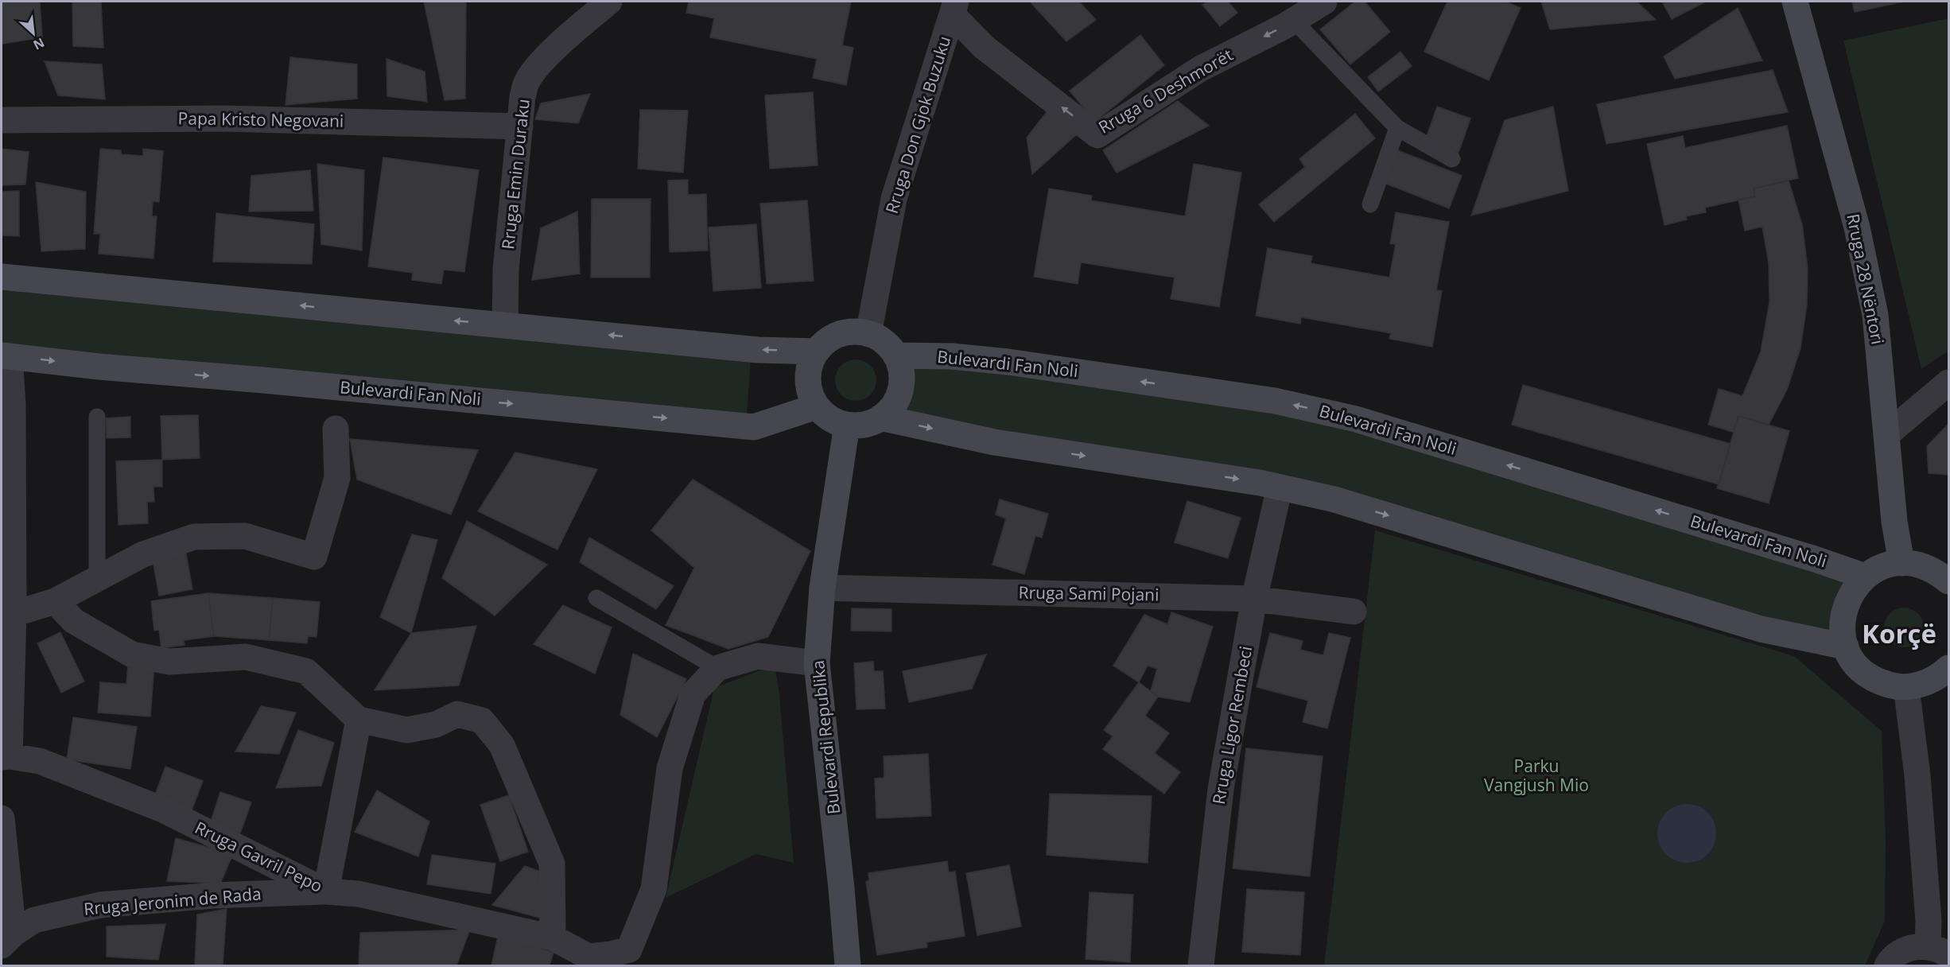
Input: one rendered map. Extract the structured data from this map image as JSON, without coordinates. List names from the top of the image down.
{
  "streets": {
    "main road": ["Rruga 28 Nëntori", "Bulevardi Fan Noli", "Bulevardi Republika"],
    "street": [
      "Rruga 6 Deshmorët",
      "Papa Kristo Negovani",
      "Rruga Don Gjok Buzuku",
      "Rruga Emin Duraku",
      "Rruga Sami Pojani",
      "Rruga Ligor Rembeci",
      "Rruga Gavril Pepo",
      "Rruga Jeronim de Rada"
    ]
  },
  "crossings": [
    ["Rruga 6 Deshmorët", "Rruga Don Gjok Buzuku"],
    ["Papa Kristo Negovani", "Rruga Emin Duraku"],
    ["Rruga Don Gjok Buzuku", "Bulevardi Fan Noli"],
    ["Rruga Don Gjok Buzuku", "Bulevardi Republika"],
    ["Bulevardi Fan Noli", "Bulevardi Republika"],
    ["Rruga Sami Pojani", "Rruga Ligor Rembeci"],
    ["Rruga Sami Pojani", "Bulevardi Republika"],
    ["Rruga Gavril Pepo", "Rruga Jeronim de Rada"]
  ],
  "one_way": ["Rruga 6 Deshmorët"],
  "districts": ["Korçë"],
  "parks": ["Parku Vangjush Mio"],
  "north": "bottom right"
}
